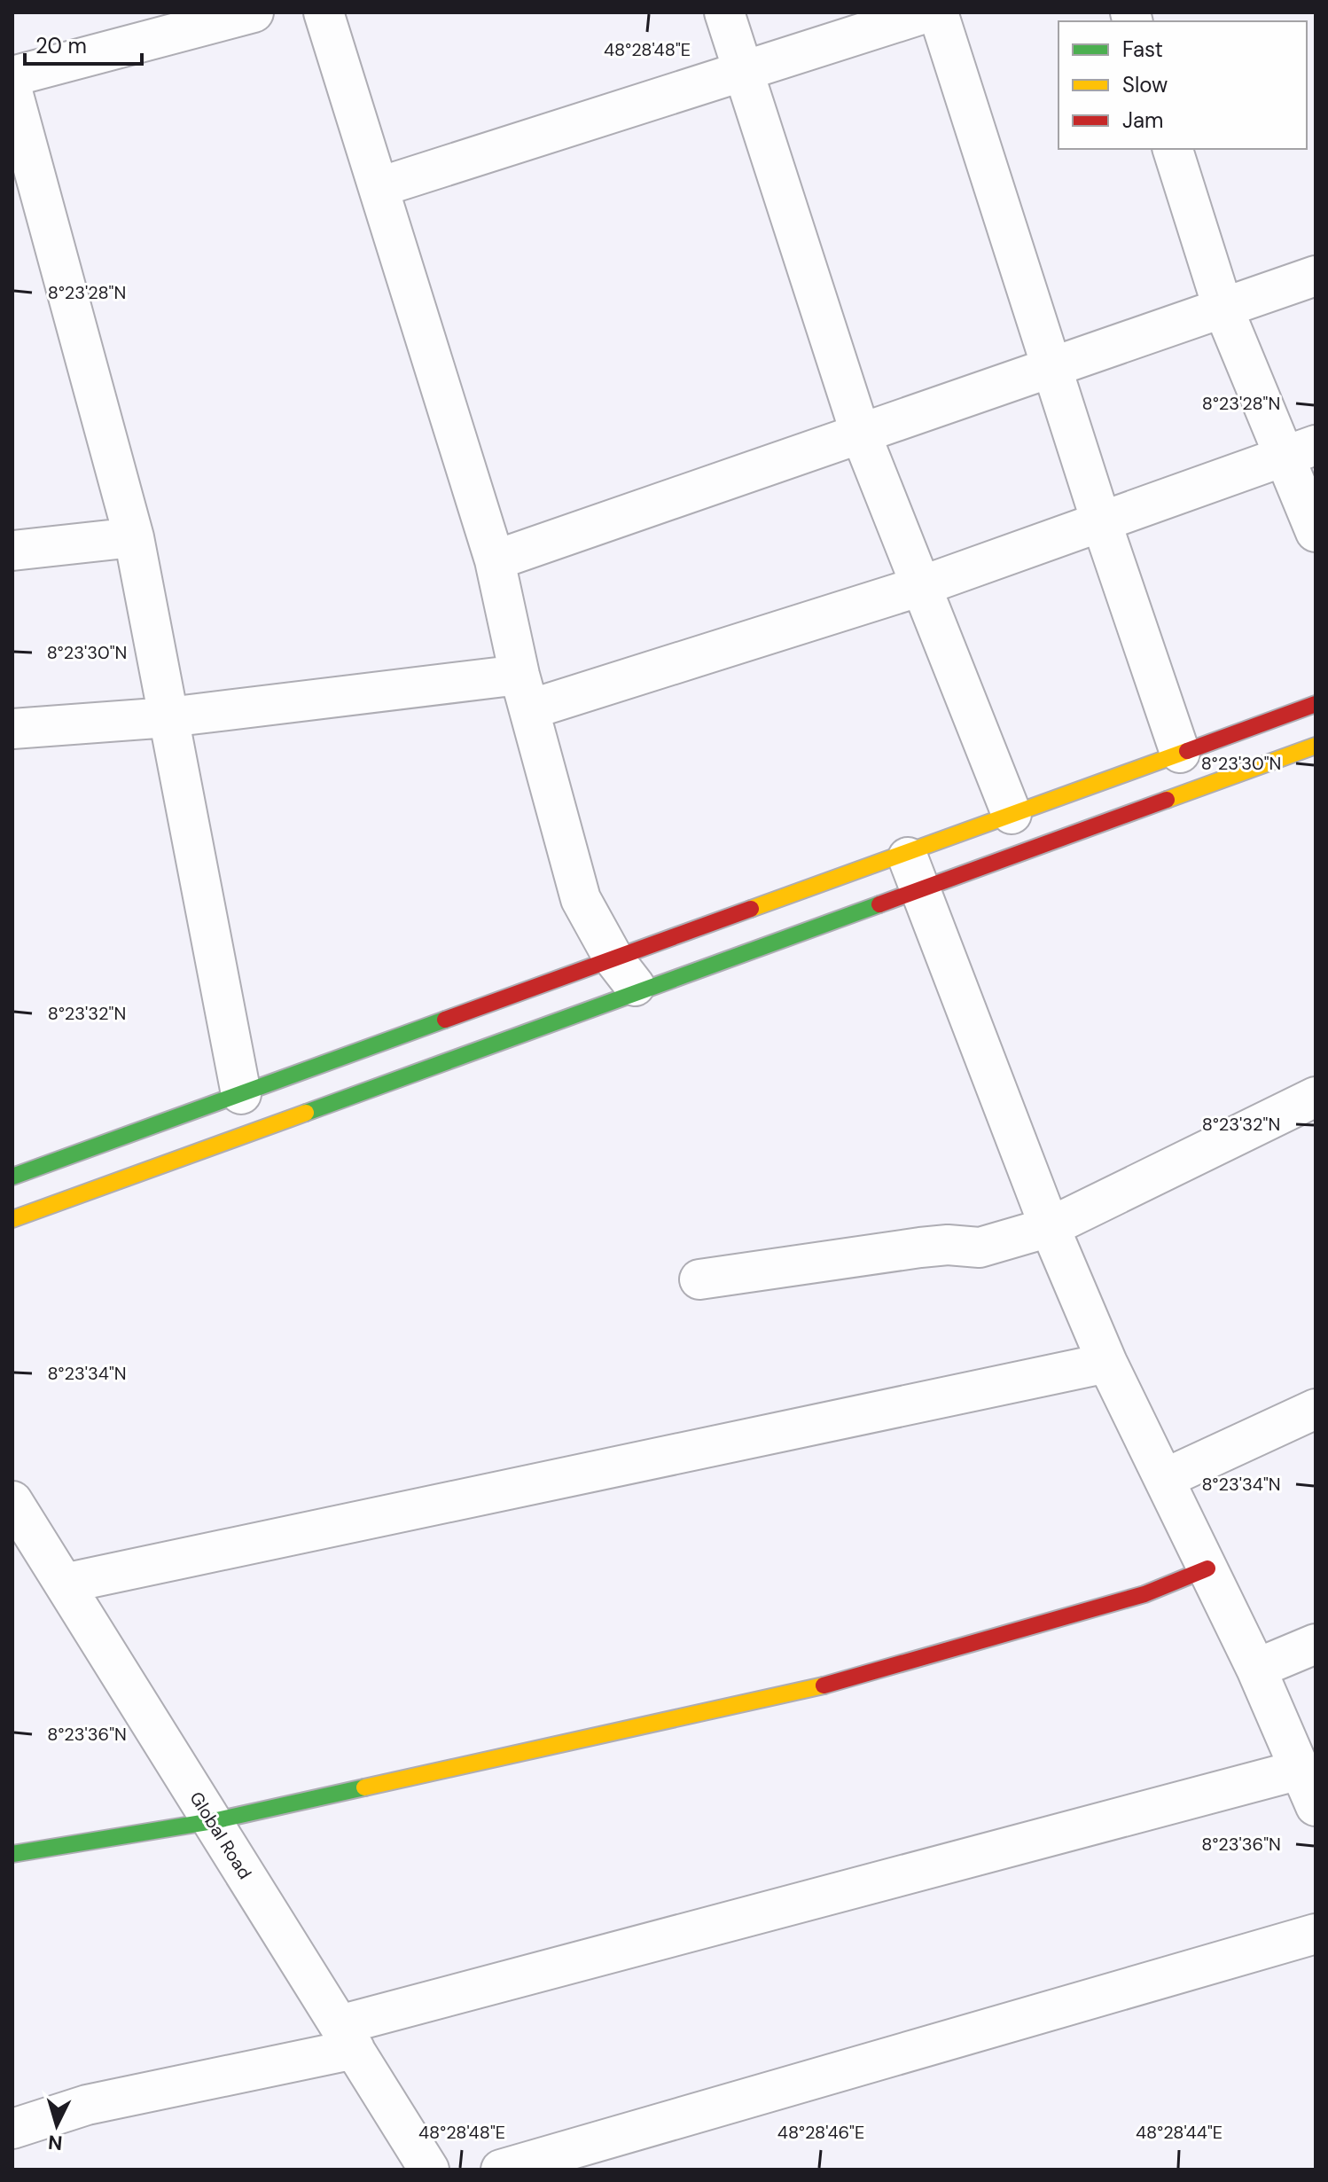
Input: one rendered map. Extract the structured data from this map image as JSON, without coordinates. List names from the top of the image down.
{
  "streets": {
    "street": ["Global Road"]
  },
  "legend": ["Fast", "Slow", "Jam"],
  "scale_bar": "20 m",
  "north": "bottom",
  "coordinates": [
    "48°28'48\"E",
    "8°23'28\"N",
    "8°23'30\"N",
    "8°23'32\"N",
    "8°23'34\"N",
    "8°23'36\"N",
    "48°28'46\"E",
    "48°28'44\"E"
  ]
}
